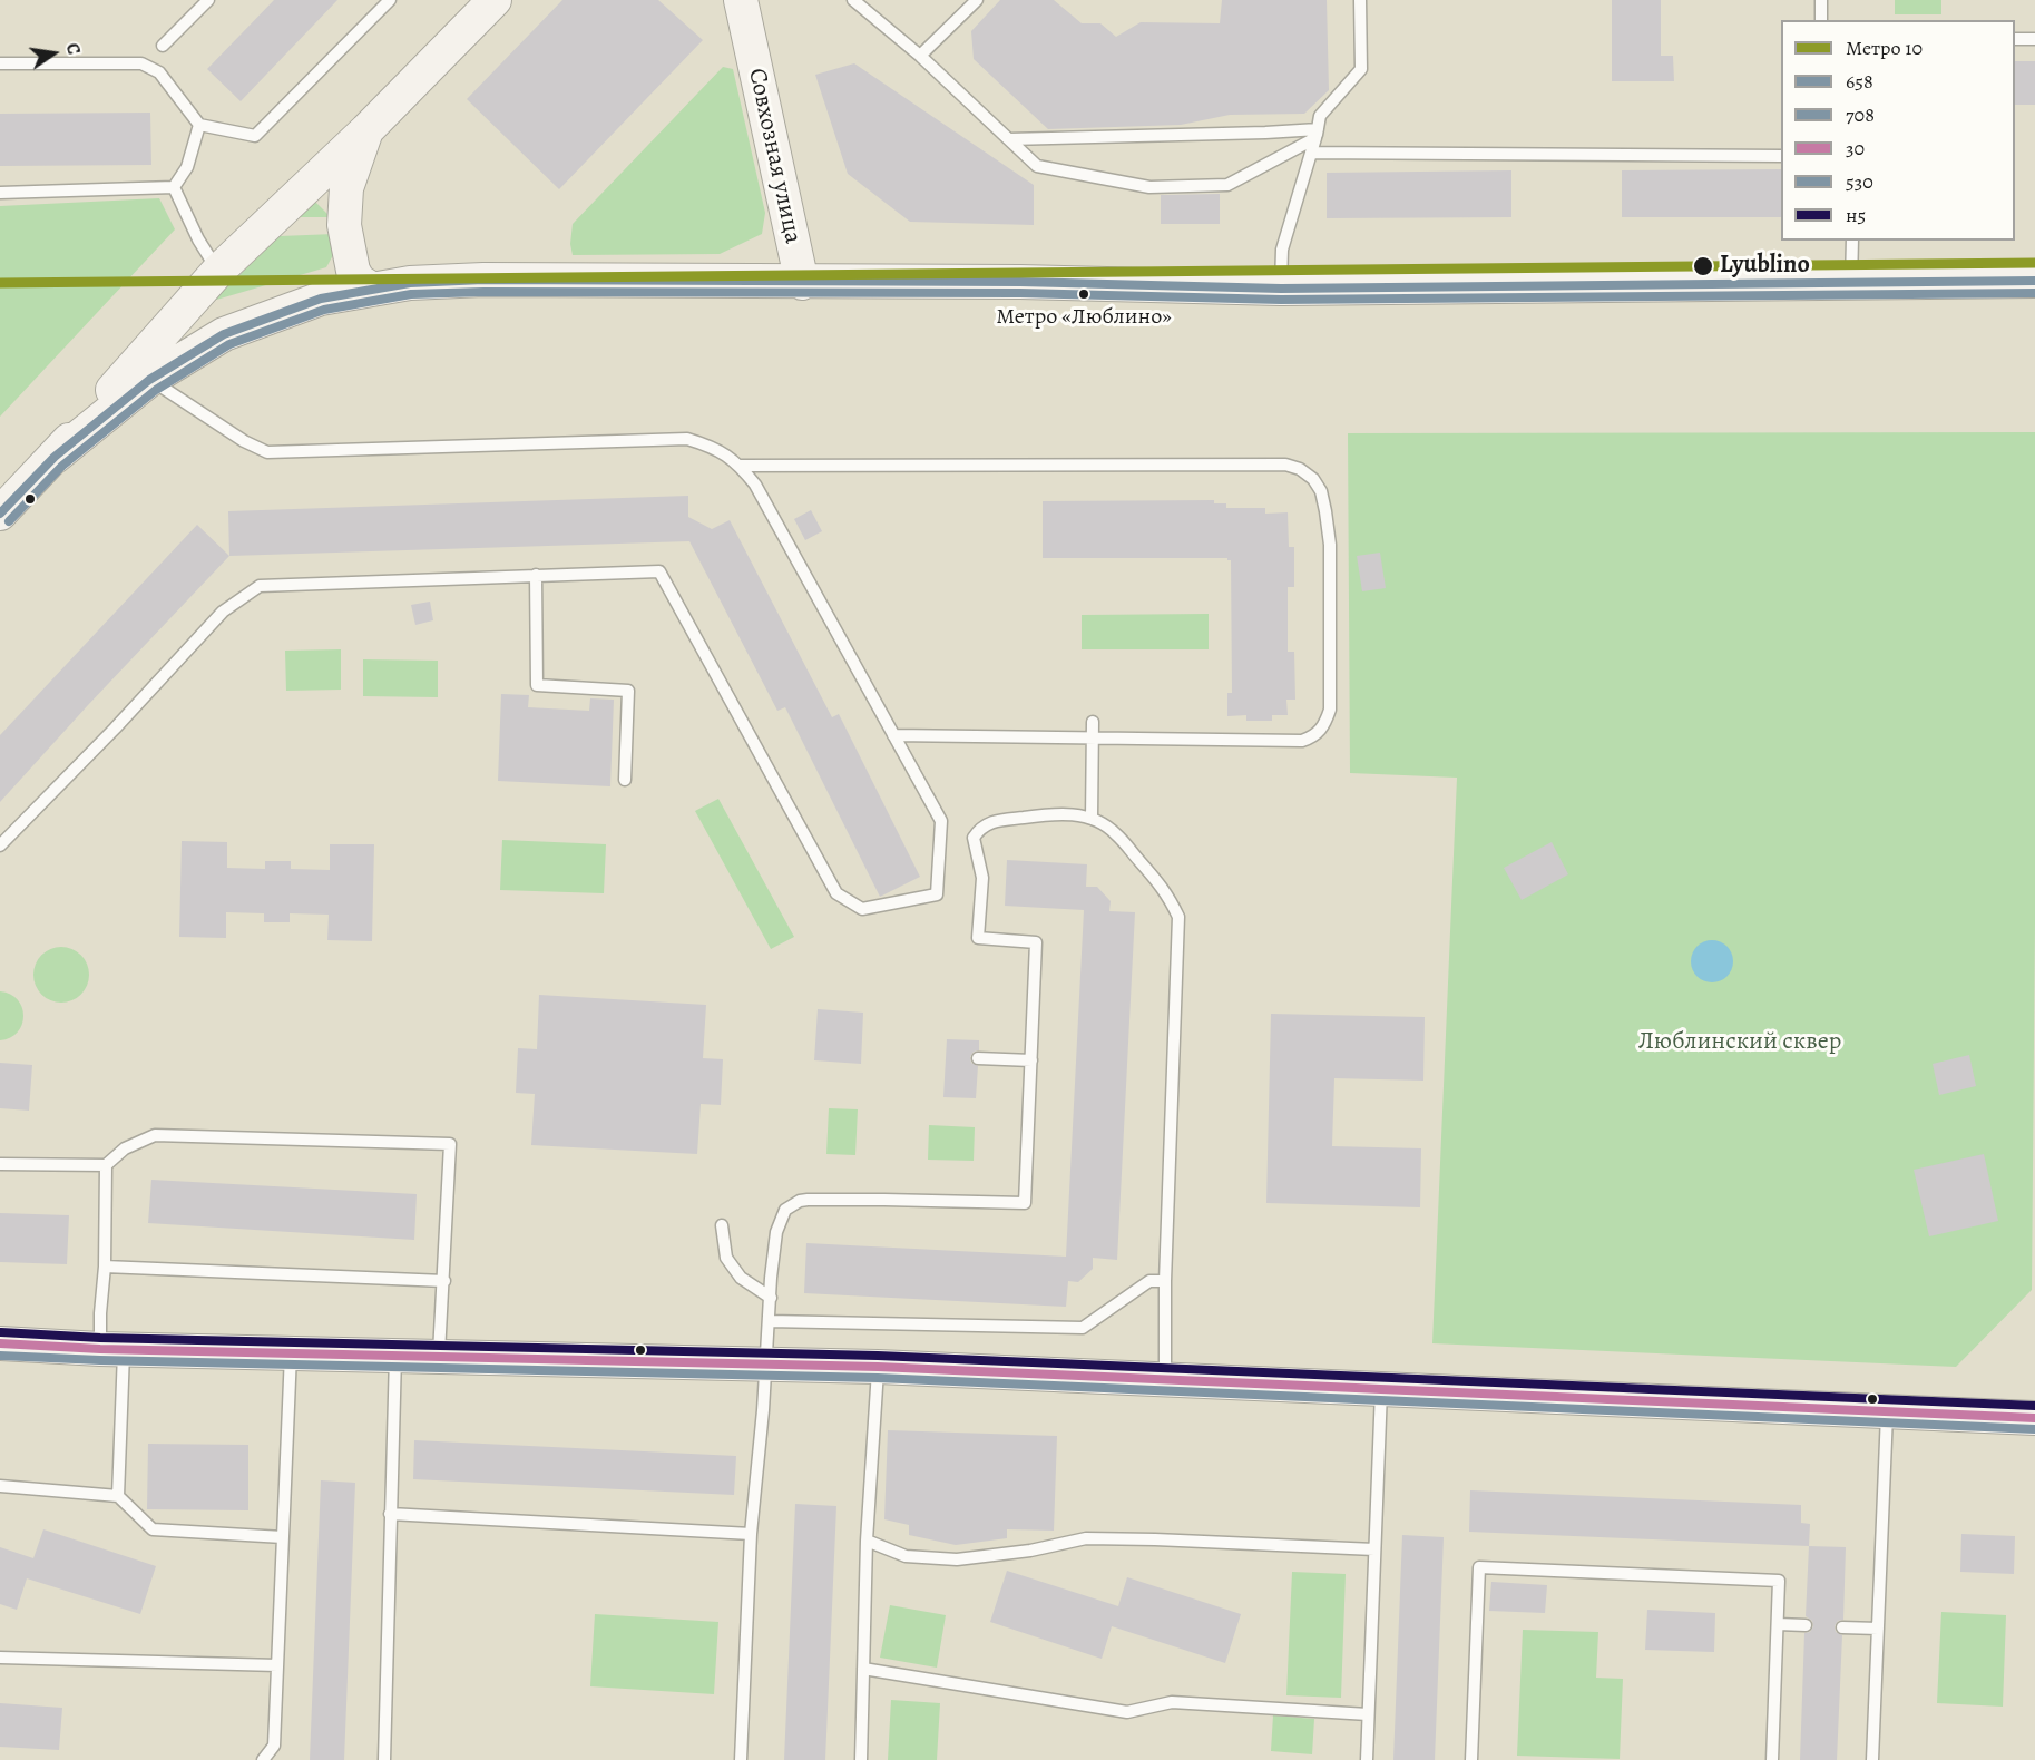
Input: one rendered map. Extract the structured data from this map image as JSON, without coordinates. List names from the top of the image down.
{
  "streets": {
    "street": ["Совхозная улица"]
  },
  "parks": ["Люблинский сквер"],
  "places": ["Lyublino", "Метро «Люблино»"],
  "lines": [
    "metro line 10",
    "transit line 658",
    "transit line 708",
    "transit line н5",
    "transit line 30",
    "transit line 530"
  ],
  "legend": [
    "Метро 10",
    "658",
    "708",
    "30",
    "530",
    "н5"
  ],
  "north": "right"
}
